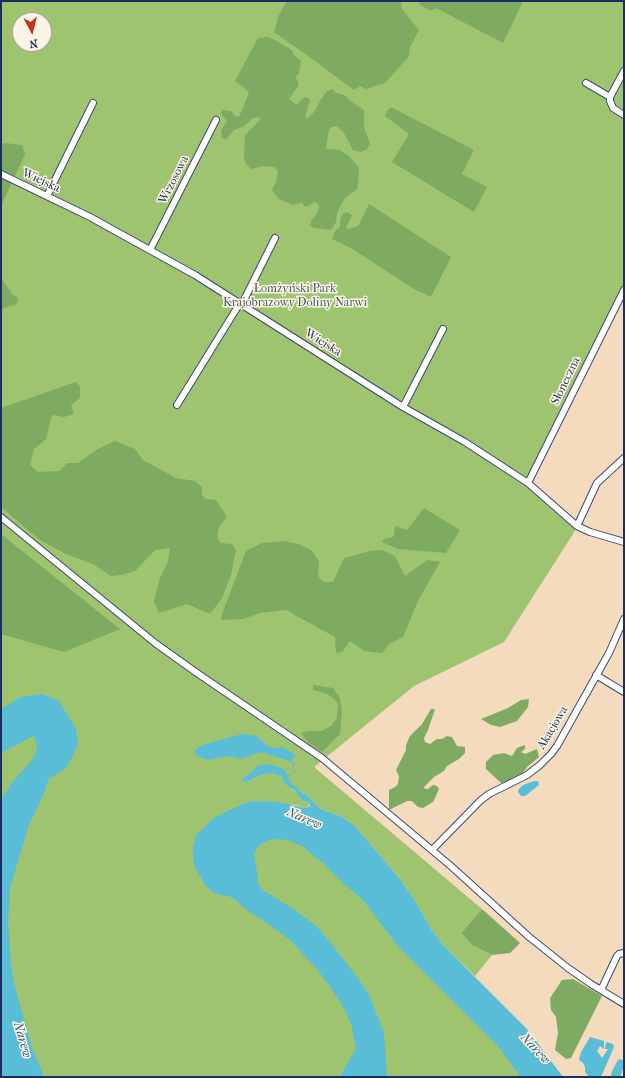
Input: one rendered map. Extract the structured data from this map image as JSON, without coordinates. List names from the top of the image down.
{
  "streets": {
    "street": [
      "Wrzosowa",
      "Wiejska",
      "Słoneczna",
      "Akacjowa"
    ]
  },
  "crossings": [
    ["Wrzosowa", "Wiejska"],
    ["Wiejska", "Słoneczna"]
  ],
  "water": ["Narew"],
  "parks": ["Łomżyński Park Krajobrazowy Doliny Narwi"],
  "north": "bottom"
}
